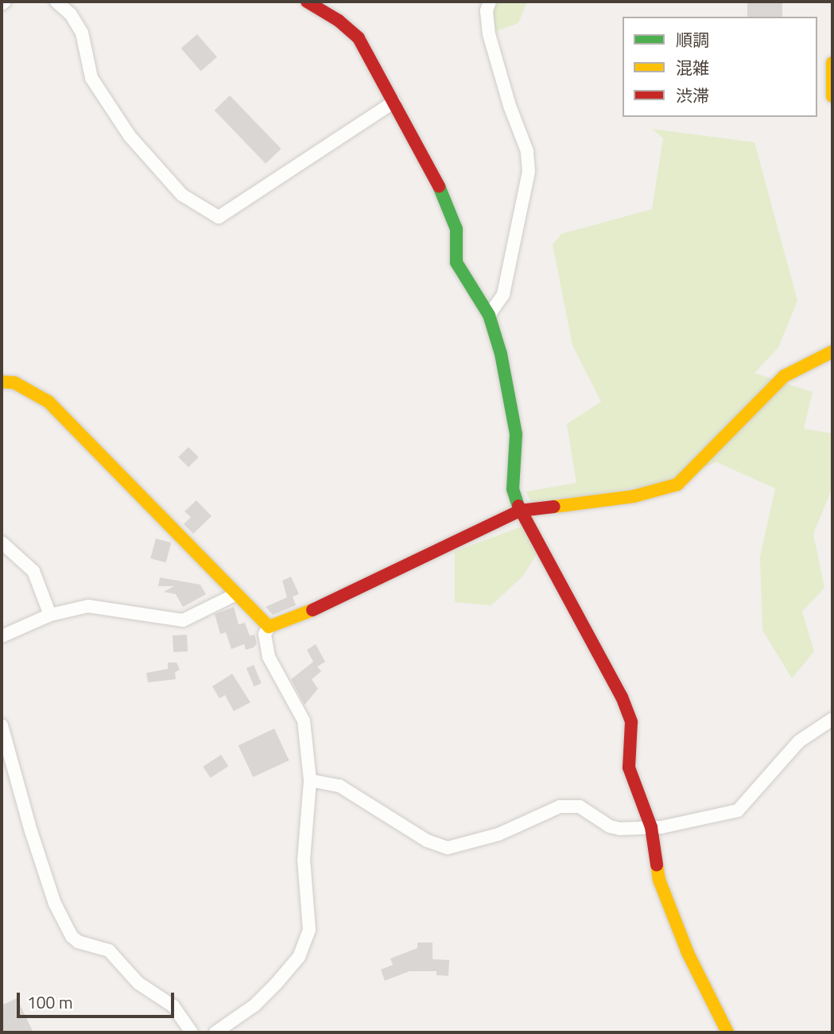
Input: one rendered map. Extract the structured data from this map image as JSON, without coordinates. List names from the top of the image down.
{
  "legend": ["順調", "混雑", "渋滞"],
  "scale_bar": "100 m"
}
